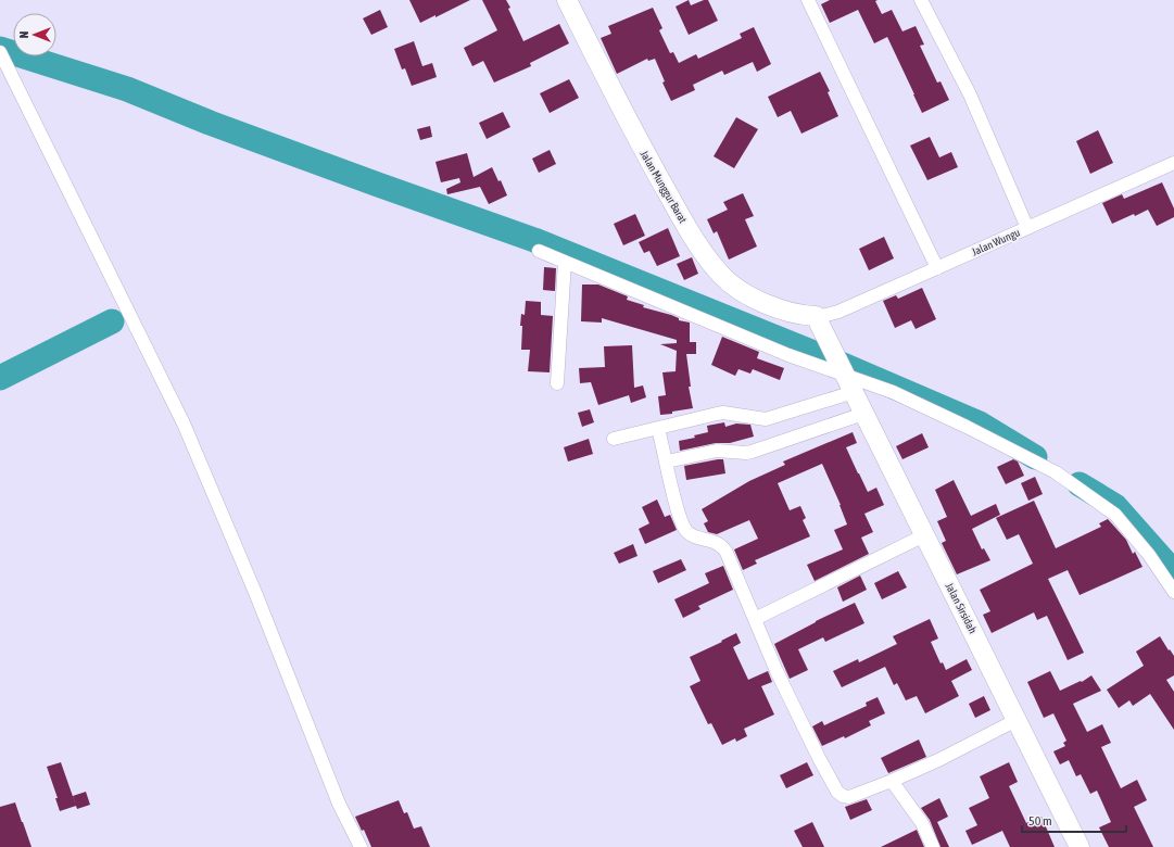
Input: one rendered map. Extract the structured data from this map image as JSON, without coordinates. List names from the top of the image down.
{
  "streets": {
    "street": ["Jalan Munggur Barat", "Jalan Wungu", "Jalan Sirsidah"]
  },
  "crossings": [
    ["Jalan Munggur Barat", "Jalan Wungu"],
    ["Jalan Munggur Barat", "Jalan Sirsidah"],
    ["Jalan Wungu", "Jalan Sirsidah"]
  ],
  "scale_bar": "50 m",
  "north": "left"
}
